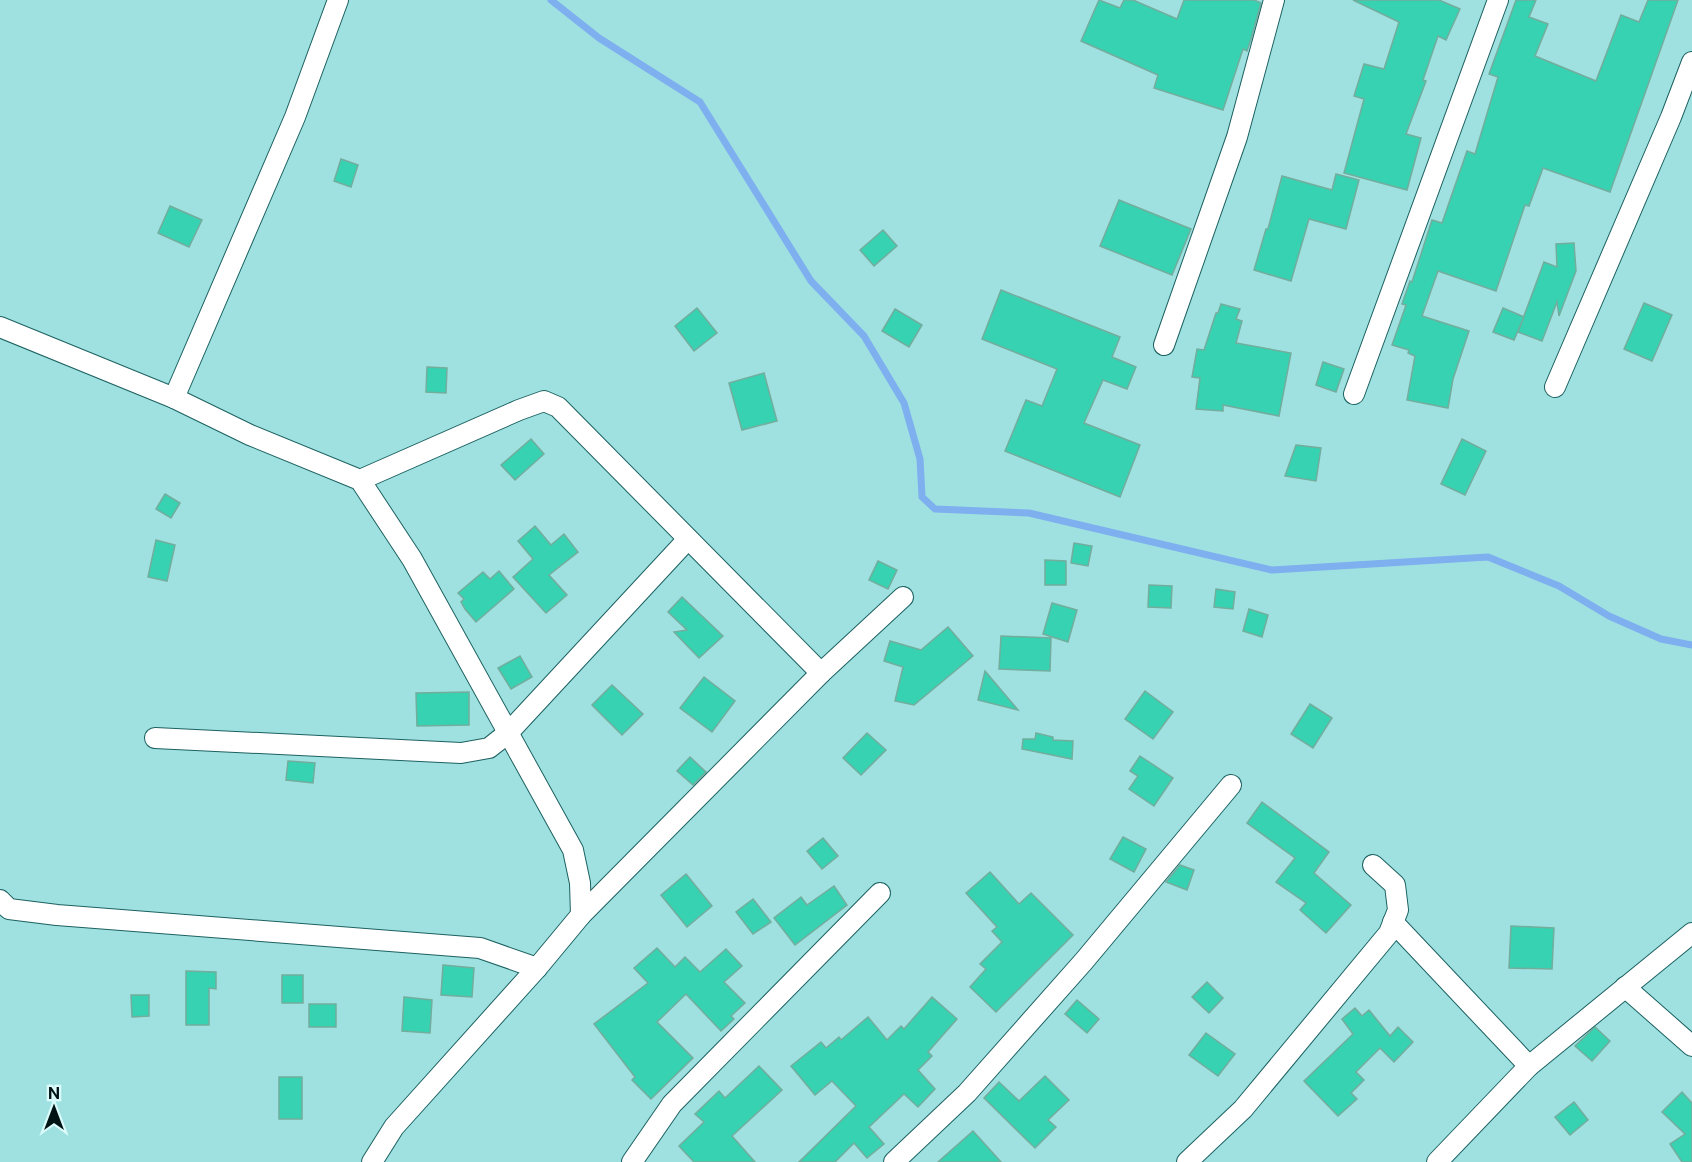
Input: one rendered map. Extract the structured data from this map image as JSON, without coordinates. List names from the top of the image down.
{
  "north": "top"
}
